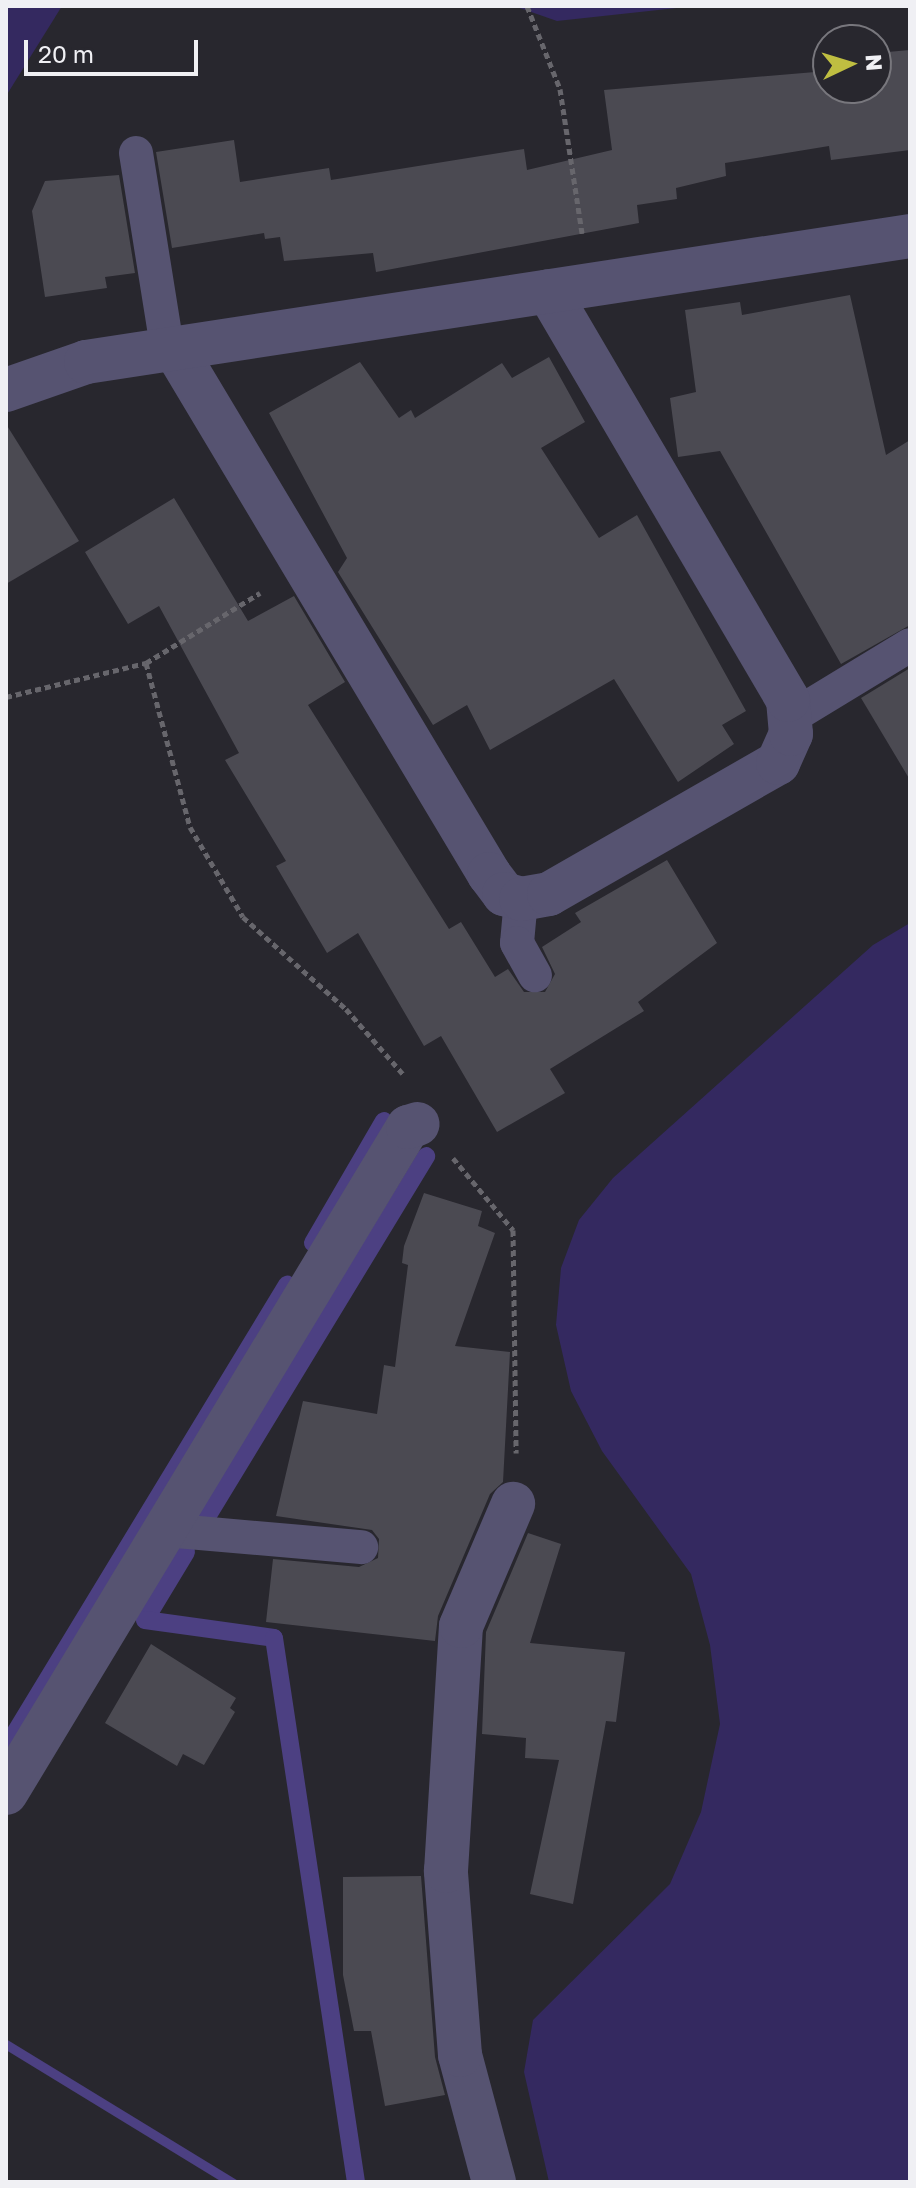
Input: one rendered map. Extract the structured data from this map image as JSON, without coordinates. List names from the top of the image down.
{
  "scale_bar": "20 m",
  "north": "right"
}
